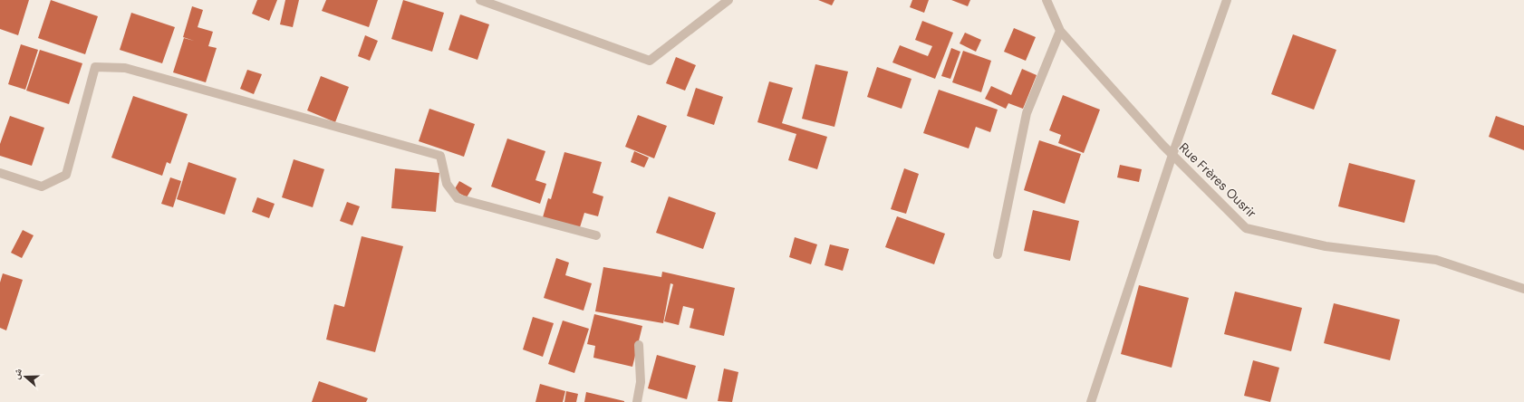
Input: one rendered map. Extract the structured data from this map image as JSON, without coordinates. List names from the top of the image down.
{
  "streets": {
    "street": ["Rue Frères Ousrir"]
  },
  "north": "left"
}
